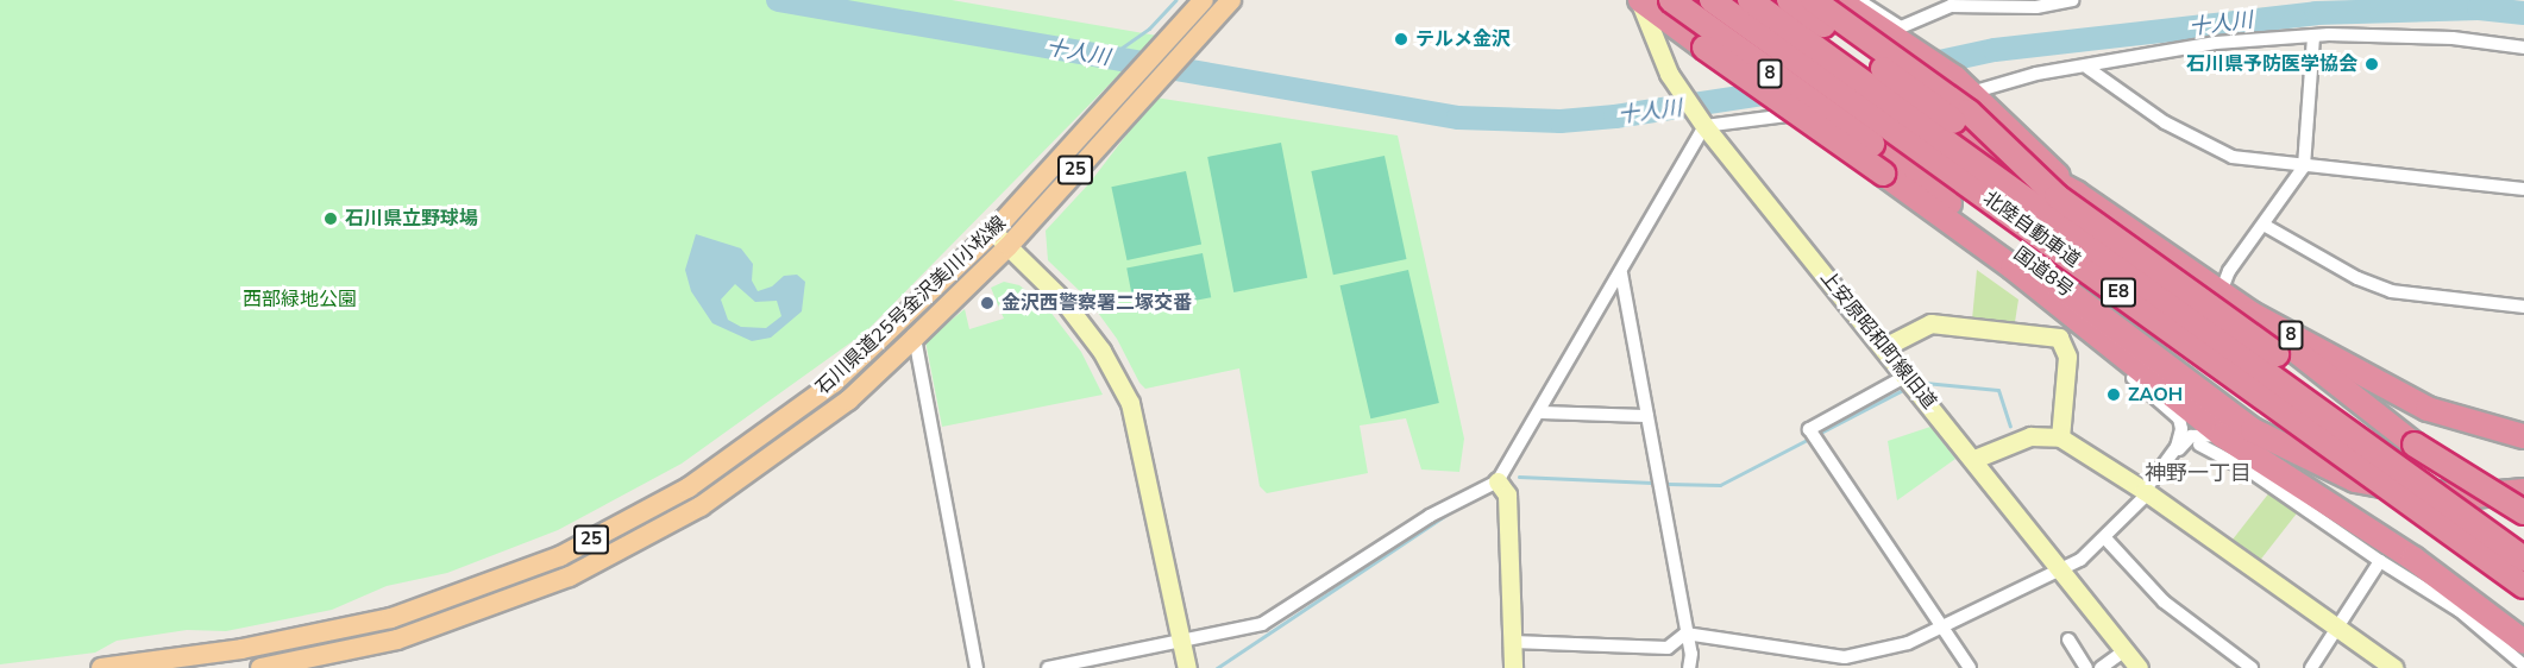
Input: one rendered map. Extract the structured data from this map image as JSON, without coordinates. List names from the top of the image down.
{
  "streets": {
    "highway": [
      "8",
      "北陸自動車道",
      "国道8号",
      "E8"
    ],
    "main road": ["25", "石川県道25号金沢美川小松線"],
    "street": ["上安原昭和町線旧道"]
  },
  "districts": ["神野一丁目"],
  "water": ["十人川"],
  "parks": ["西部緑地公園"],
  "places": [
    "テルメ金沢",
    "石川県予防医学協会",
    "石川県立野球場",
    "金沢西警察署二塚交番",
    "ZAOH"
  ]
}
